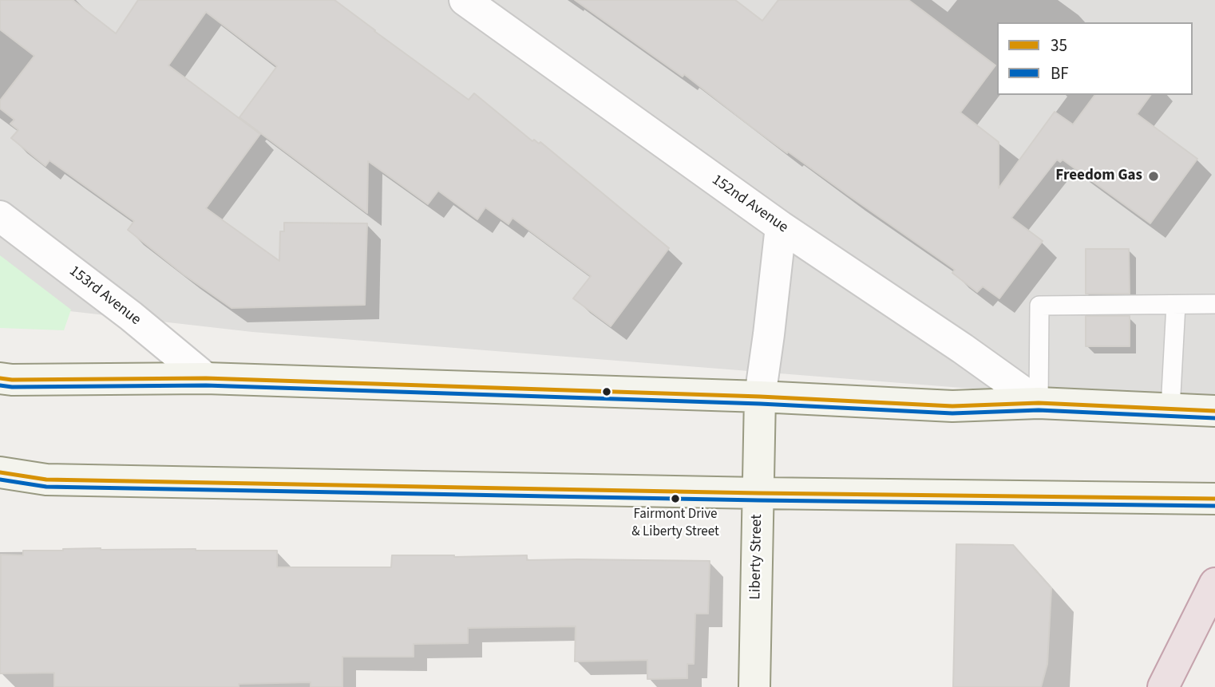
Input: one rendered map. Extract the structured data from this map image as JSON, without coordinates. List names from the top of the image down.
{
  "streets": {
    "main road": ["Liberty Street"],
    "street": ["152nd Avenue", "153rd Avenue"]
  },
  "crossings": [
    ["152nd Avenue", "Liberty Street"]
  ],
  "places": ["Freedom Gas", "Fairmont Drive & Liberty Street"],
  "lines": ["transit line 35", "transit line BF"],
  "legend": ["35", "BF"]
}
